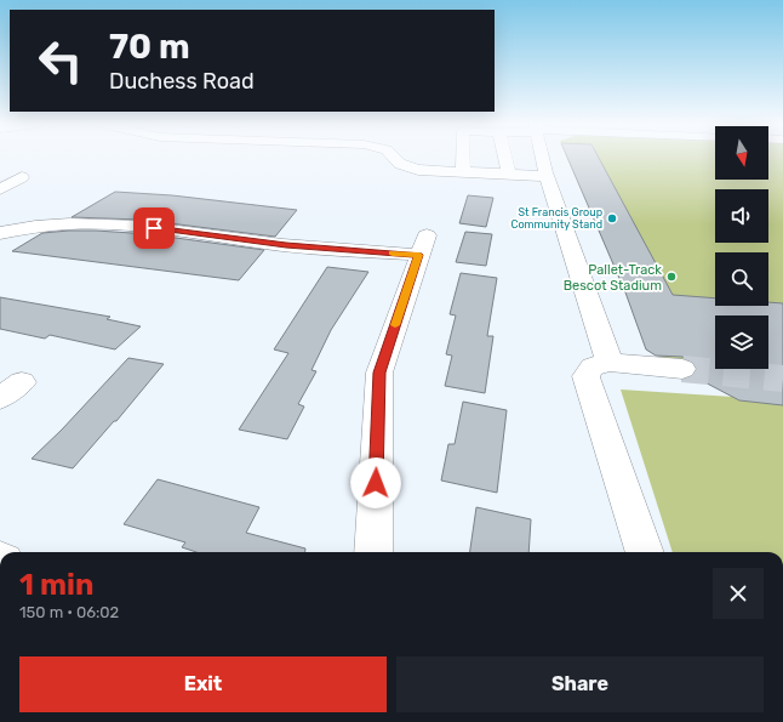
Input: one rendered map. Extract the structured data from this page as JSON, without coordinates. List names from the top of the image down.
{
  "places": ["St Francis Group Community Stand", "Pallet-Track Bescot Stadium"],
  "north": "bottom",
  "page": {
    "turn": ["70 m", "Duchess Road"],
    "heading": ["1 min", "150 m · 06:02"],
    "buttons": ["Exit", "Share"]
  }
}
